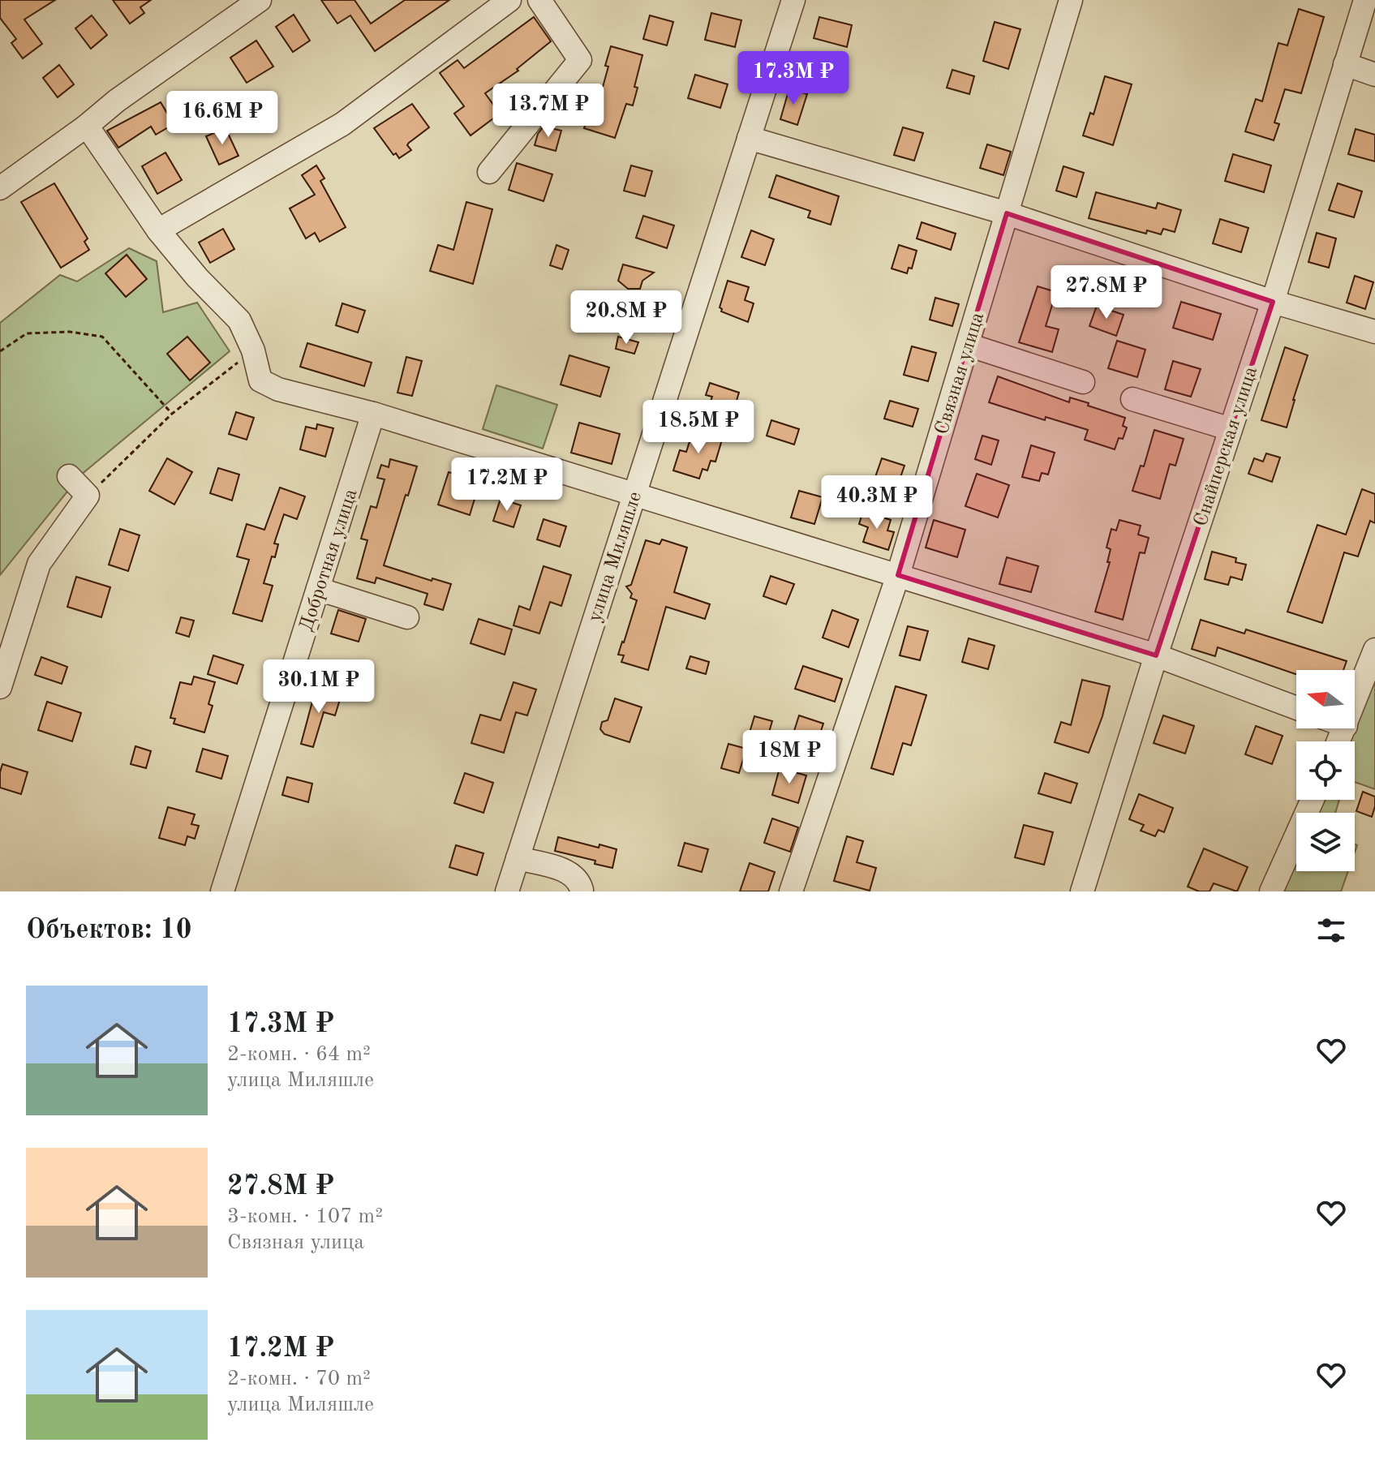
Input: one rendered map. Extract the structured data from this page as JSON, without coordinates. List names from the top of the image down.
{
  "streets": {
    "street": [
      "Связная улица",
      "Снайперская улица",
      "улица Миляшле",
      "Добротная улица"
    ]
  },
  "north": "left",
  "page": {
    "price": [
      "17.3M ₽",
      "13.7M ₽",
      "16.6M ₽",
      "27.8M ₽",
      "20.8M ₽",
      "18.5M ₽",
      "17.2M ₽",
      "40.3M ₽",
      "30.1M ₽",
      "18M ₽"
    ],
    "heading": "Объектов: 10",
    "list": [
      {
        "name": "17.3M ₽",
        "note": "2-комн. · 64 m² · улица Миляшле"
      },
      {
        "name": "27.8M ₽",
        "note": "3-комн. · 107 m² · Связная улица"
      },
      {
        "name": "17.2M ₽",
        "note": "2-комн. · 70 m² · улица Миляшле"
      }
    ]
  }
}
